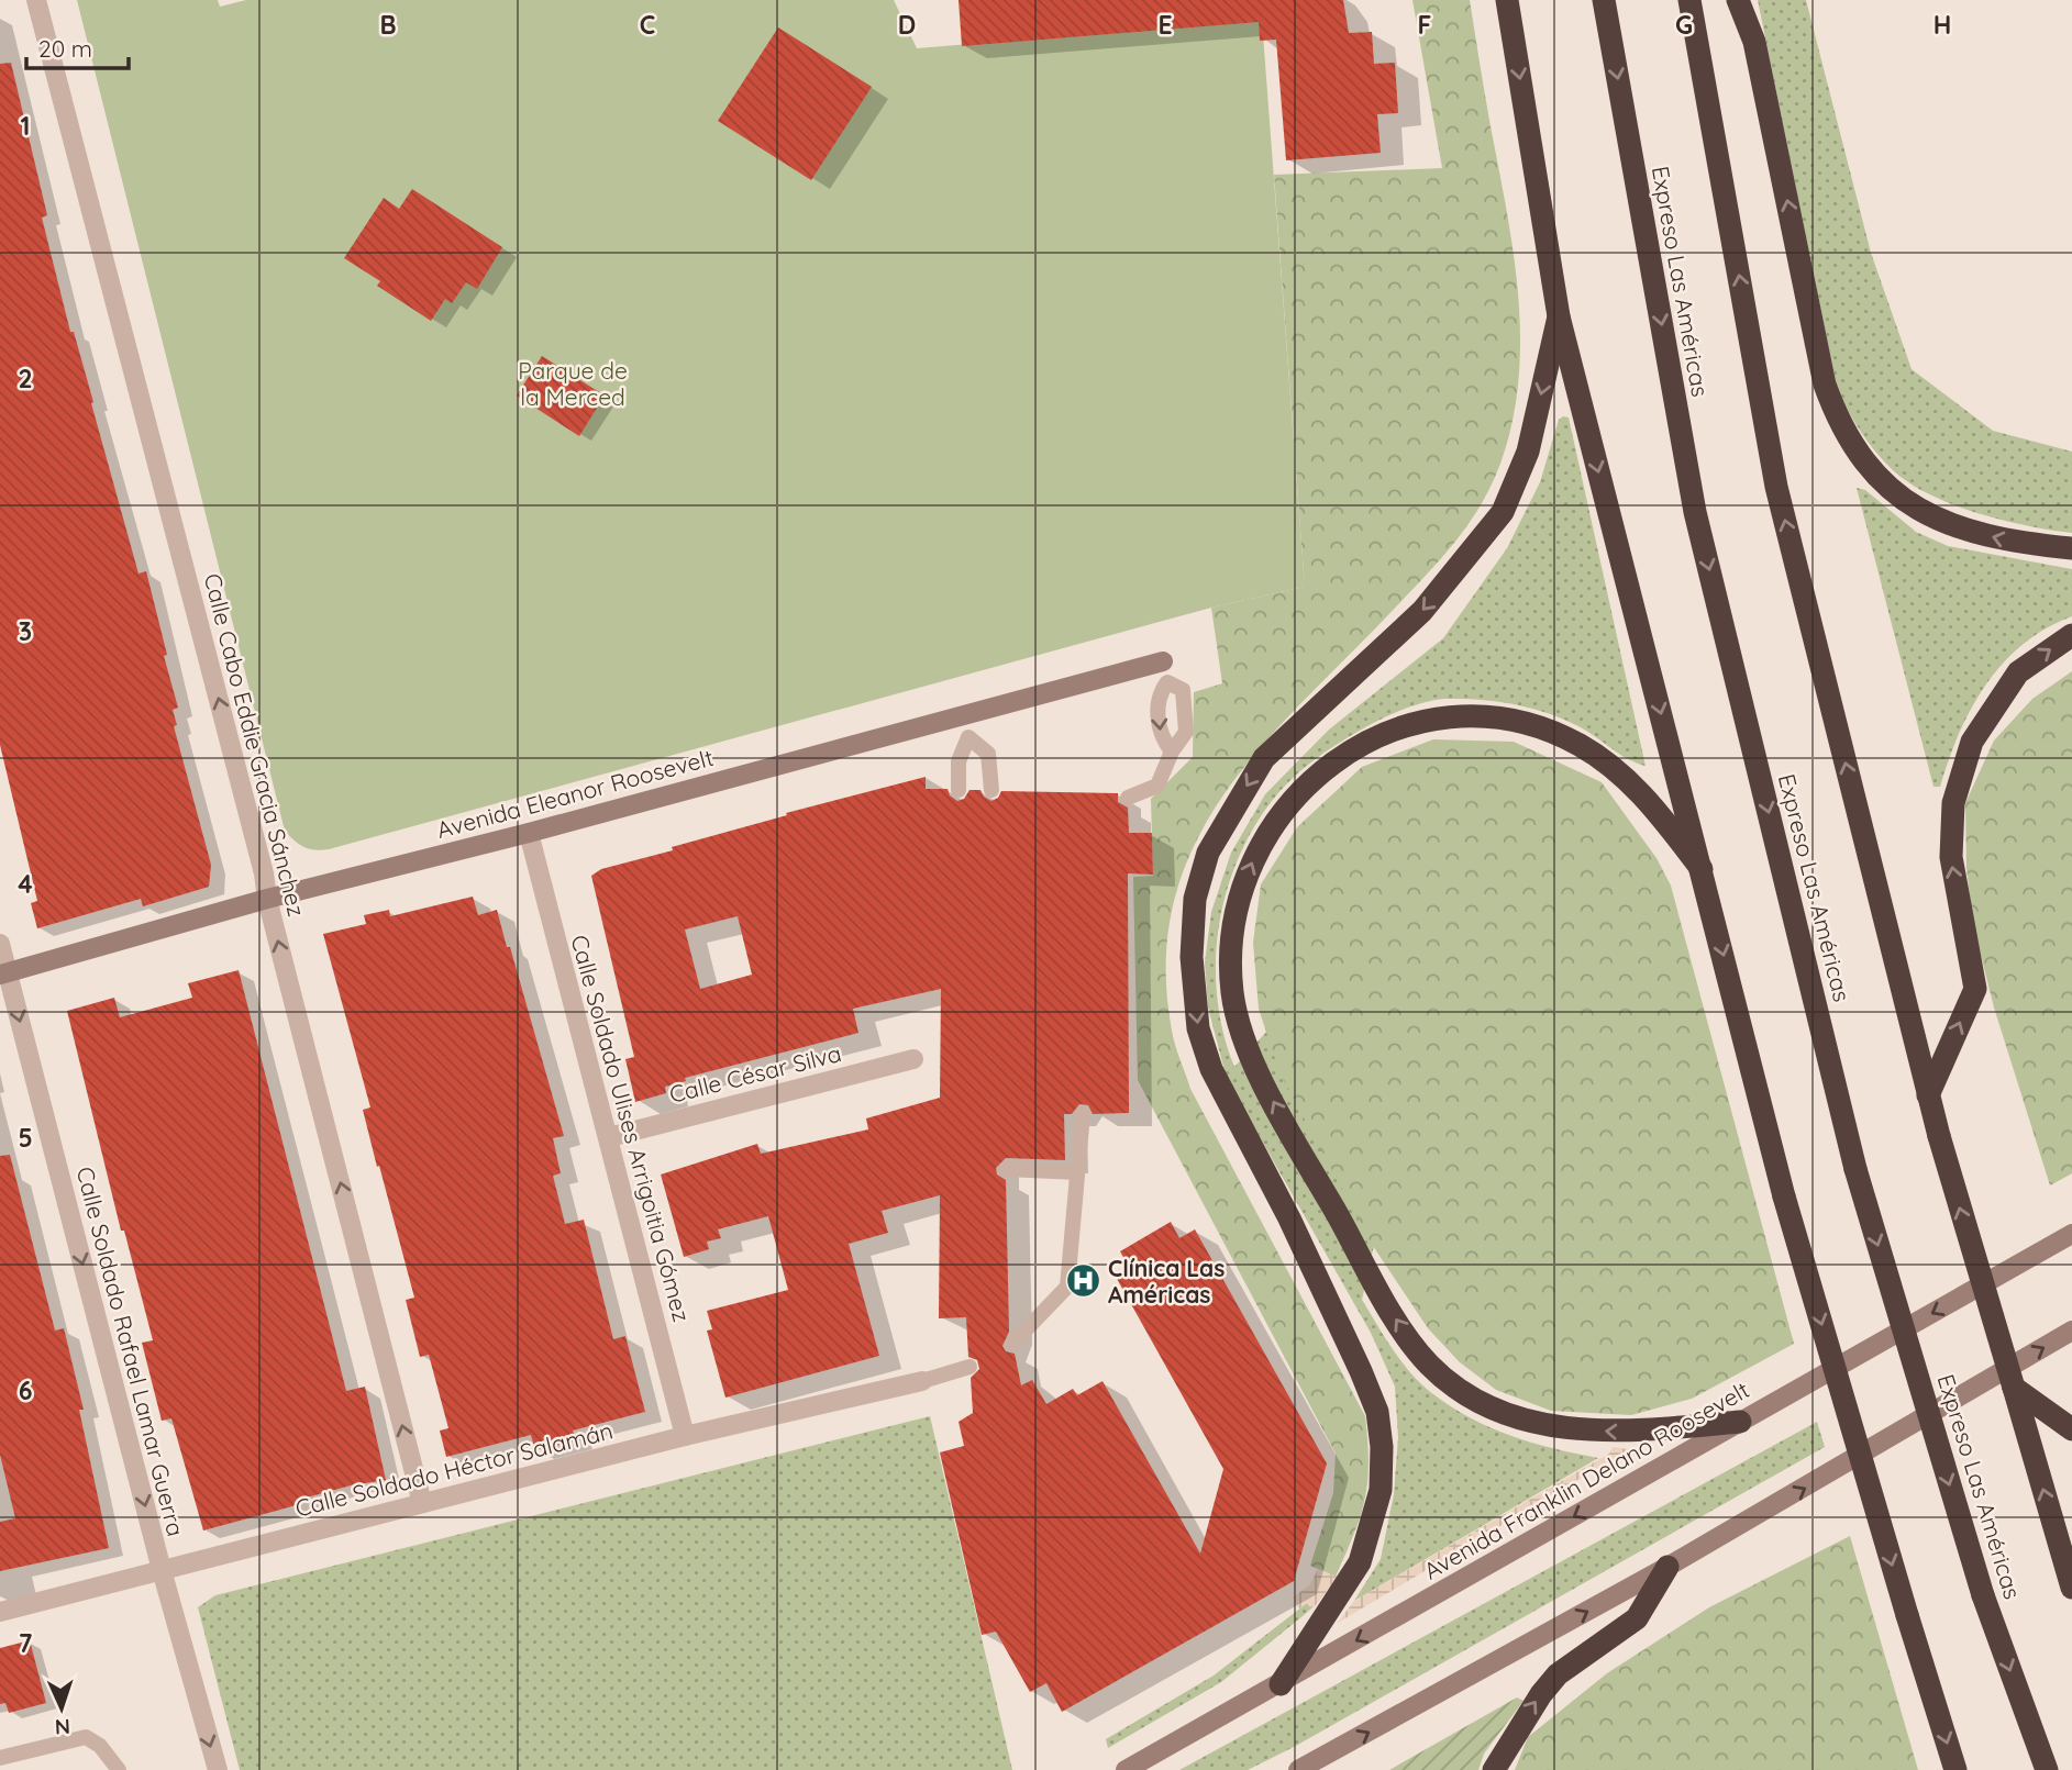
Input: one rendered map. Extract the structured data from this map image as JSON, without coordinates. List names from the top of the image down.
{
  "streets": {
    "highway": ["Expreso Las Américas"],
    "main road": ["Avenida Eleanor Roosevelt", "Avenida Franklin Delano Roosevelt"],
    "street": [
      "Calle Cabo Eddie Gracia Sánchez",
      "Calle César Silva",
      "Calle Soldado Ulises Arrigoitia Gómez",
      "Calle Soldado Rafael Lamar Guerra",
      "Calle Soldado Héctor Salamán"
    ]
  },
  "crossings": [
    ["Calle Cabo Eddie Gracia Sánchez", "Avenida Eleanor Roosevelt"],
    ["Calle Cabo Eddie Gracia Sánchez", "Calle Soldado Héctor Salamán"],
    ["Avenida Eleanor Roosevelt", "Calle Soldado Ulises Arrigoitia Gómez"],
    ["Avenida Eleanor Roosevelt", "Calle Soldado Rafael Lamar Guerra"],
    ["Calle César Silva", "Calle Soldado Ulises Arrigoitia Gómez"],
    ["Calle Soldado Ulises Arrigoitia Gómez", "Calle Soldado Héctor Salamán"],
    ["Calle Soldado Rafael Lamar Guerra", "Calle Soldado Héctor Salamán"]
  ],
  "one_way": ["Calle Cabo Eddie Gracia Sánchez", "Calle Soldado Rafael Lamar Guerra"],
  "parks": ["Parque de la Merced"],
  "places": {
    "hospital": ["Clínica Las Américas"]
  },
  "scale_bar": "20 m",
  "north": "bottom",
  "grid": {
    "columns": [
      "B",
      "C",
      "D",
      "E",
      "F",
      "G",
      "H"
    ],
    "rows": [
      "1",
      "2",
      "3",
      "4",
      "5",
      "6",
      "7"
    ]
  }
}
